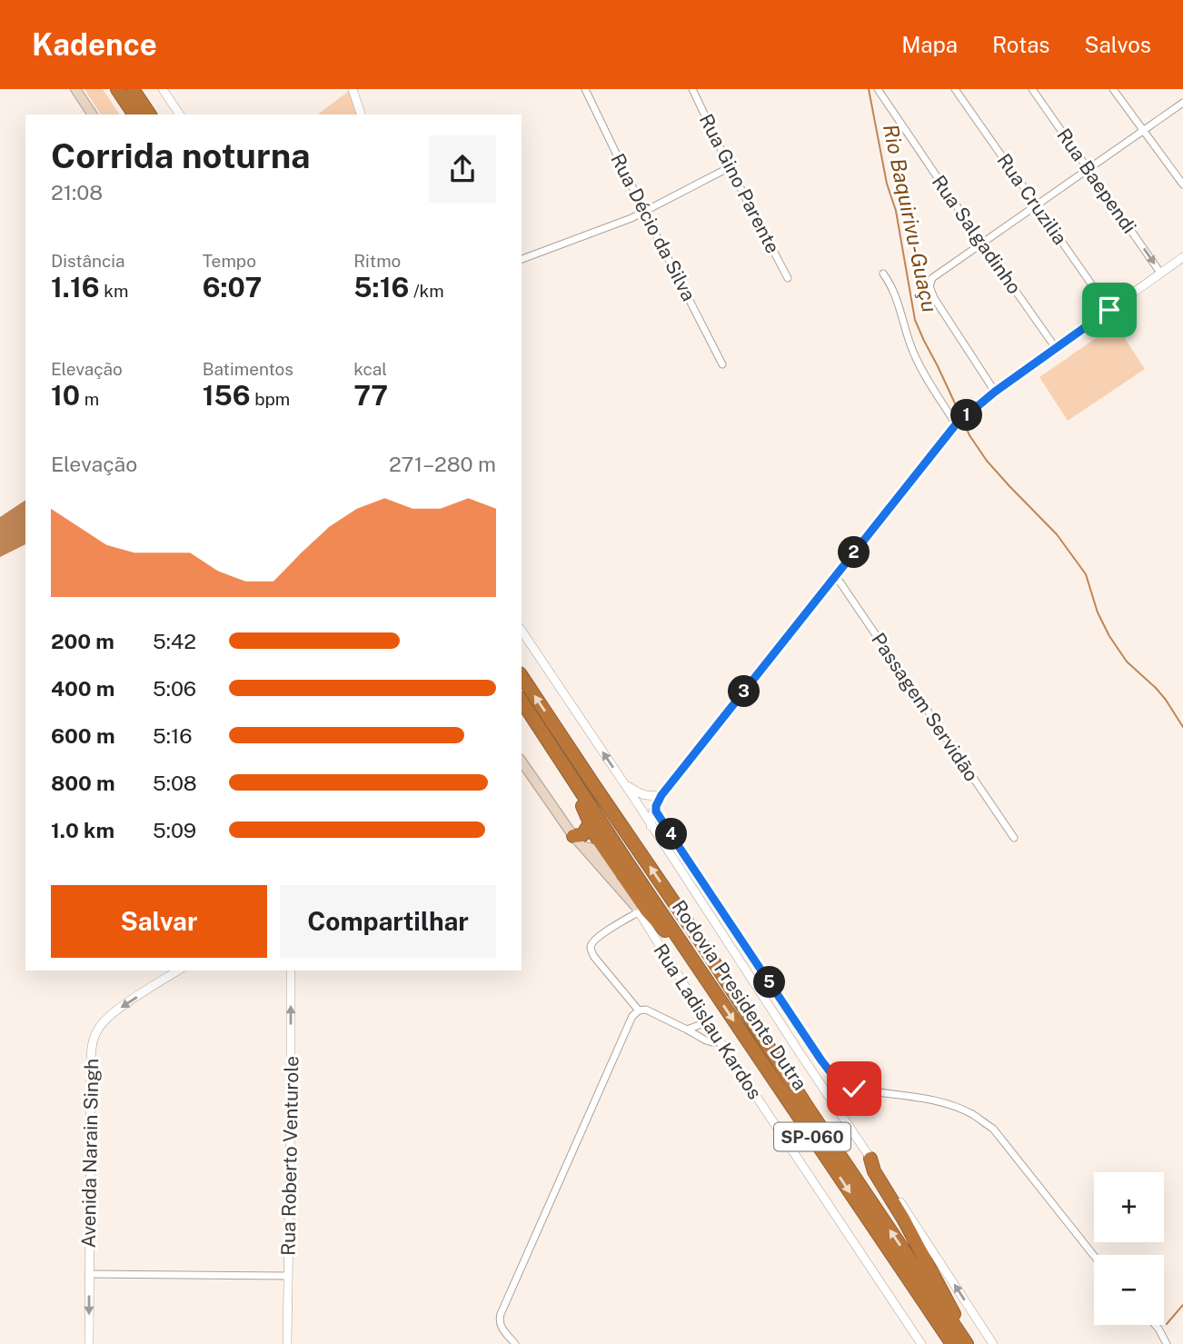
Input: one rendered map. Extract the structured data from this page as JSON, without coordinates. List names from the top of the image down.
{
  "streets": {
    "highway": ["Rodovia Presidente Dutra", "SP-060"],
    "street": [
      "Rua Baependi",
      "Rua Gino Parente",
      "Rua Cruzilia",
      "Rua Décio da Silva",
      "Rua Salgadinho",
      "Passagem Servidão",
      "Rua Ladislau Kardos",
      "Avenida Narain Singh",
      "Rua Roberto Venturole"
    ]
  },
  "one_way": ["Rua Baependi", "Avenida Narain Singh", "Rua Roberto Venturole"],
  "water": ["Rio Baquirivu-Guaçu"],
  "page": {
    "header": "Kadence",
    "nav": ["Mapa", "Rotas", "Salvos"],
    "heading": ["Corrida noturna", "21:08"],
    "stats": [
      ["Distância", "1.16 km"],
      ["Tempo", "6:07"],
      ["Ritmo", "5:16 /km"],
      ["Elevação", "10 m"],
      ["Batimentos", "156 bpm"],
      ["kcal", "77"]
    ],
    "pins": [
      "1",
      "2",
      "3",
      "4",
      "5"
    ],
    "chart": ["Elevação", "271–280 m"],
    "list": [
      {
        "name": "200 m",
        "note": "5:42"
      },
      {
        "name": "400 m",
        "note": "5:06"
      },
      {
        "name": "600 m",
        "note": "5:16"
      },
      {
        "name": "800 m",
        "note": "5:08"
      },
      {
        "name": "1.0 km",
        "note": "5:09"
      }
    ],
    "buttons": ["Salvar", "Compartilhar"],
    "map_buttons": ["+", "−"]
  }
}
